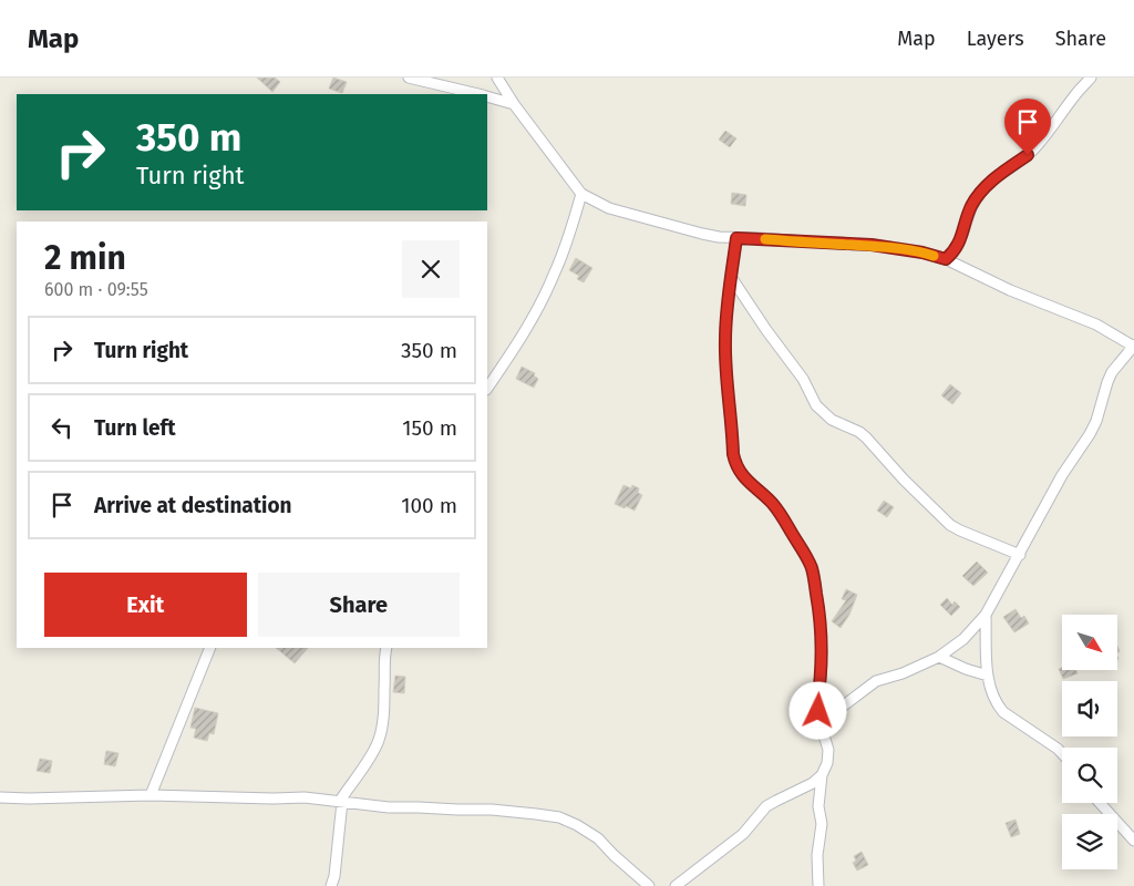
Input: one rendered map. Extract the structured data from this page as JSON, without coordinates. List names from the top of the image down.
{
  "north": "bottom right",
  "page": {
    "header": "Map",
    "nav": ["Map", "Layers", "Share"],
    "turn": ["350 m", "Turn right"],
    "heading": ["2 min", "600 m · 09:55"],
    "list": [
      {
        "name": "Turn right",
        "value": "350 m"
      },
      {
        "name": "Turn left",
        "value": "150 m"
      },
      {
        "name": "Arrive at destination",
        "value": "100 m"
      }
    ],
    "buttons": ["Exit", "Share"]
  }
}
